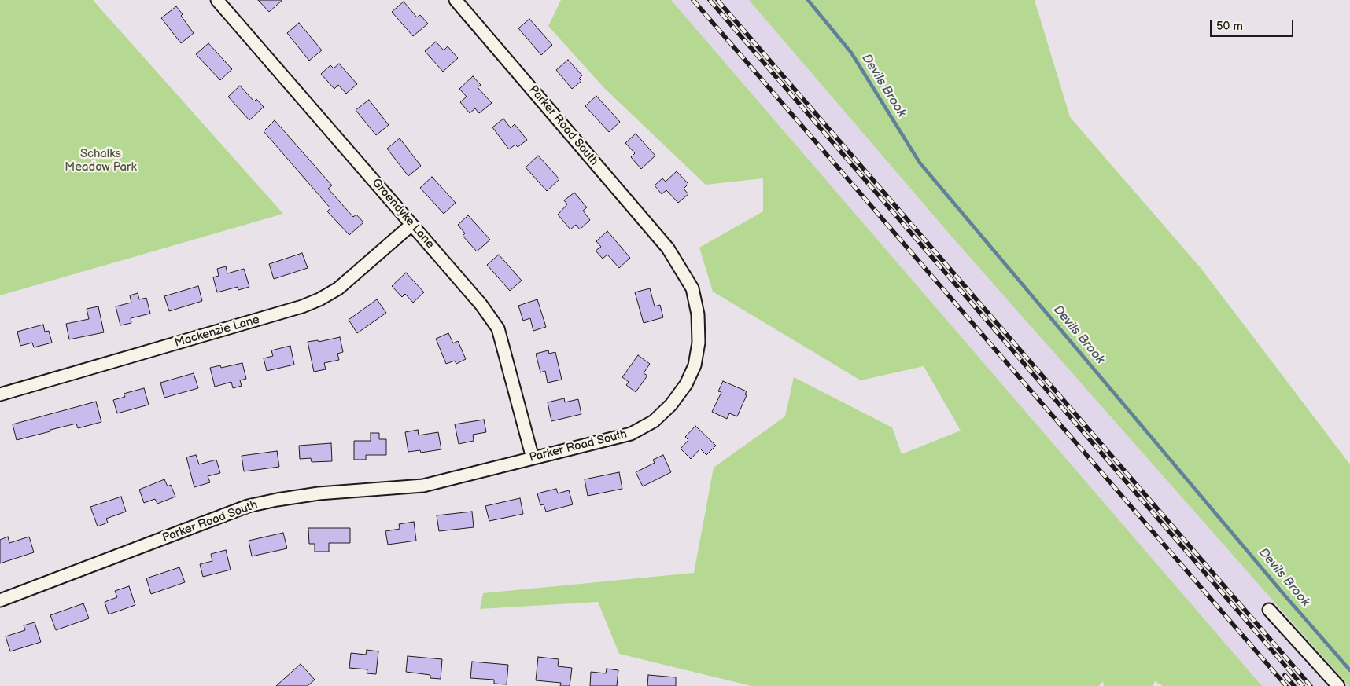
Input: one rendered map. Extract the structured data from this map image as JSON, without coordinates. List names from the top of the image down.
{
  "streets": {
    "street": ["Parker Road South", "Groendyke Lane", "Mackenzie Lane"]
  },
  "crossings": [
    ["Parker Road South", "Groendyke Lane"],
    ["Groendyke Lane", "Mackenzie Lane"]
  ],
  "water": ["Devils Brook"],
  "parks": ["Schalks Meadow Park"],
  "scale_bar": "50 m"
}
